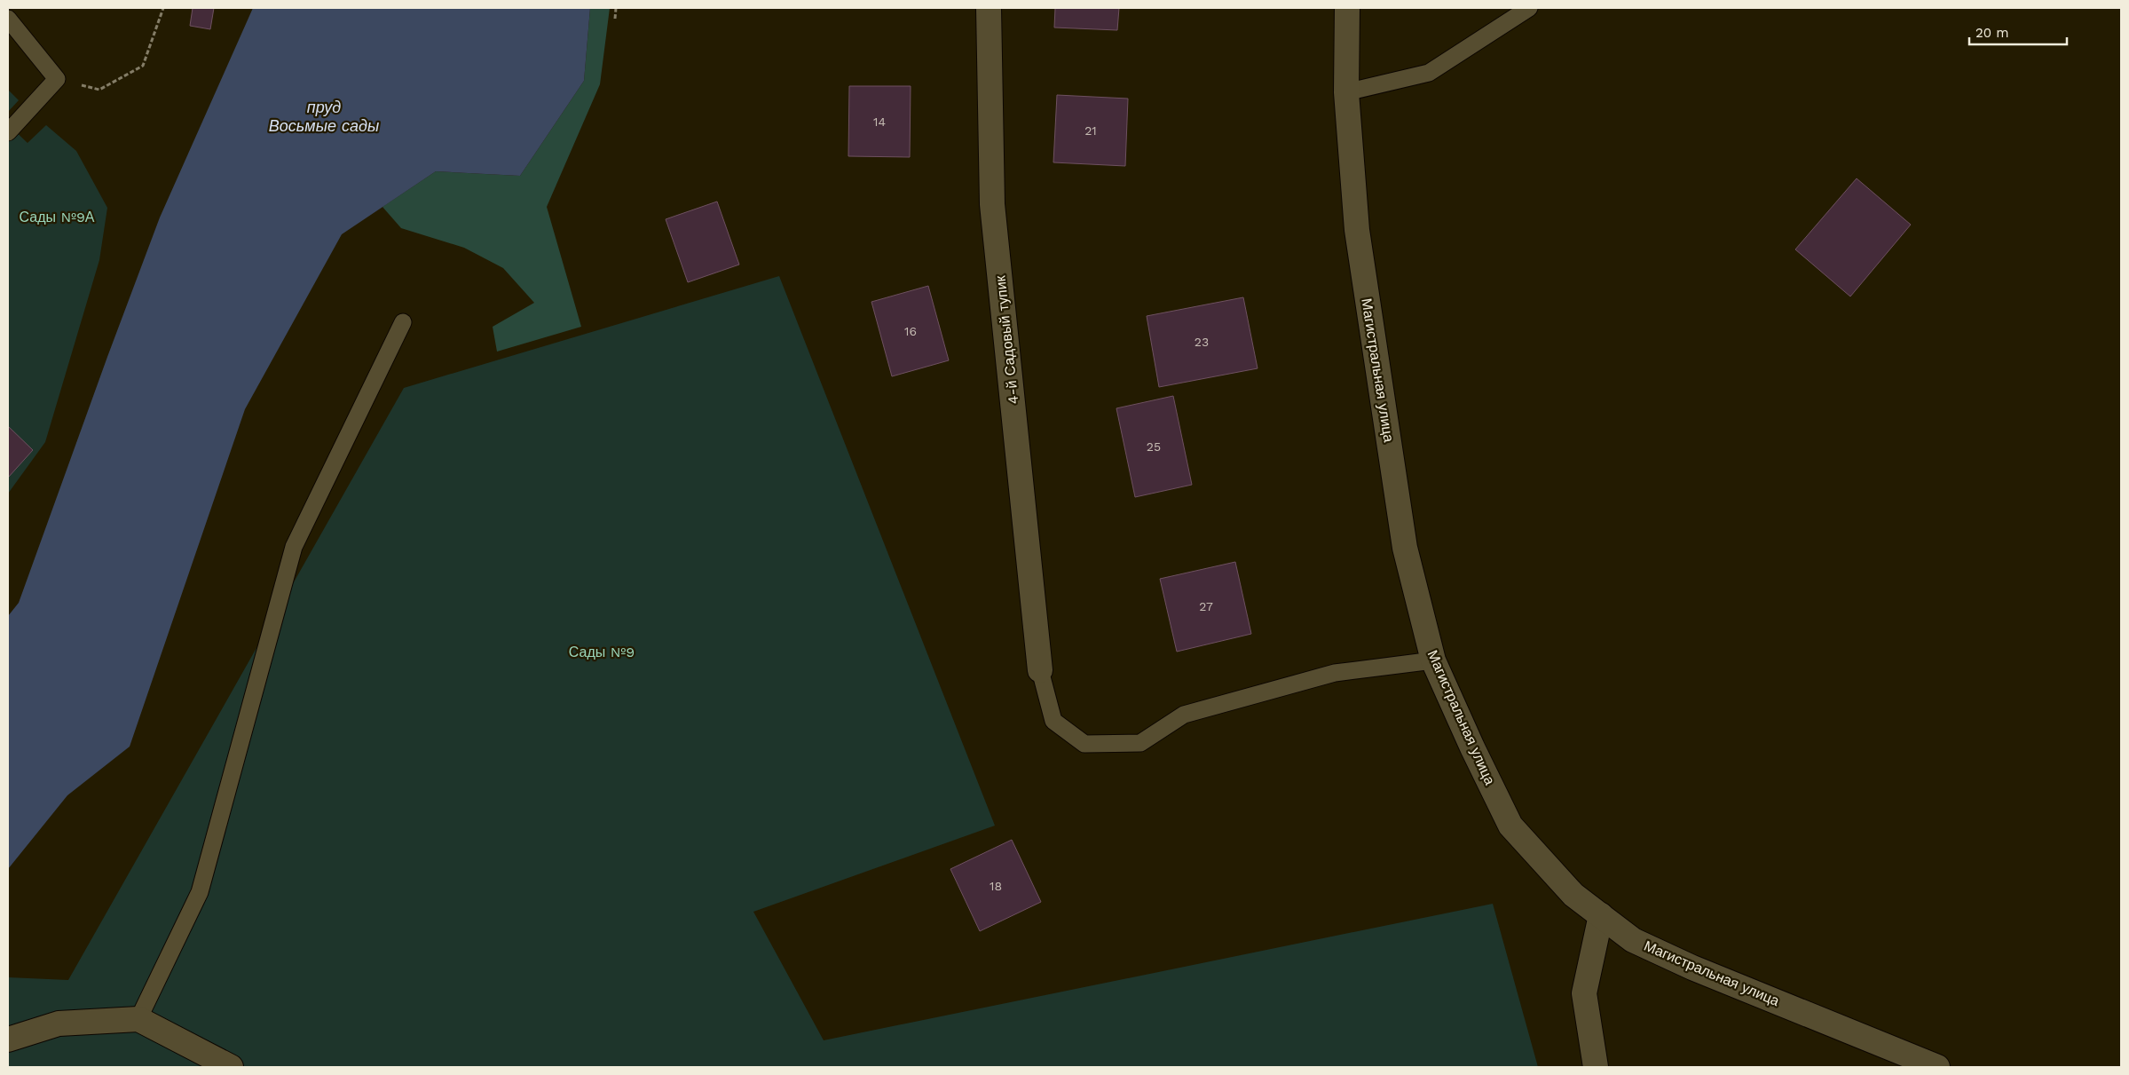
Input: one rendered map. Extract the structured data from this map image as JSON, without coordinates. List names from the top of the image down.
{
  "streets": {
    "street": ["4-й Садовый тупик", "Магистральная улица"]
  },
  "water": ["пруд Восьмые сады"],
  "parks": ["Сады №9А", "Сады №9"],
  "house_numbers": [
    "14",
    "21",
    "16",
    "23",
    "25",
    "27",
    "18"
  ],
  "scale_bar": "20 m"
}
